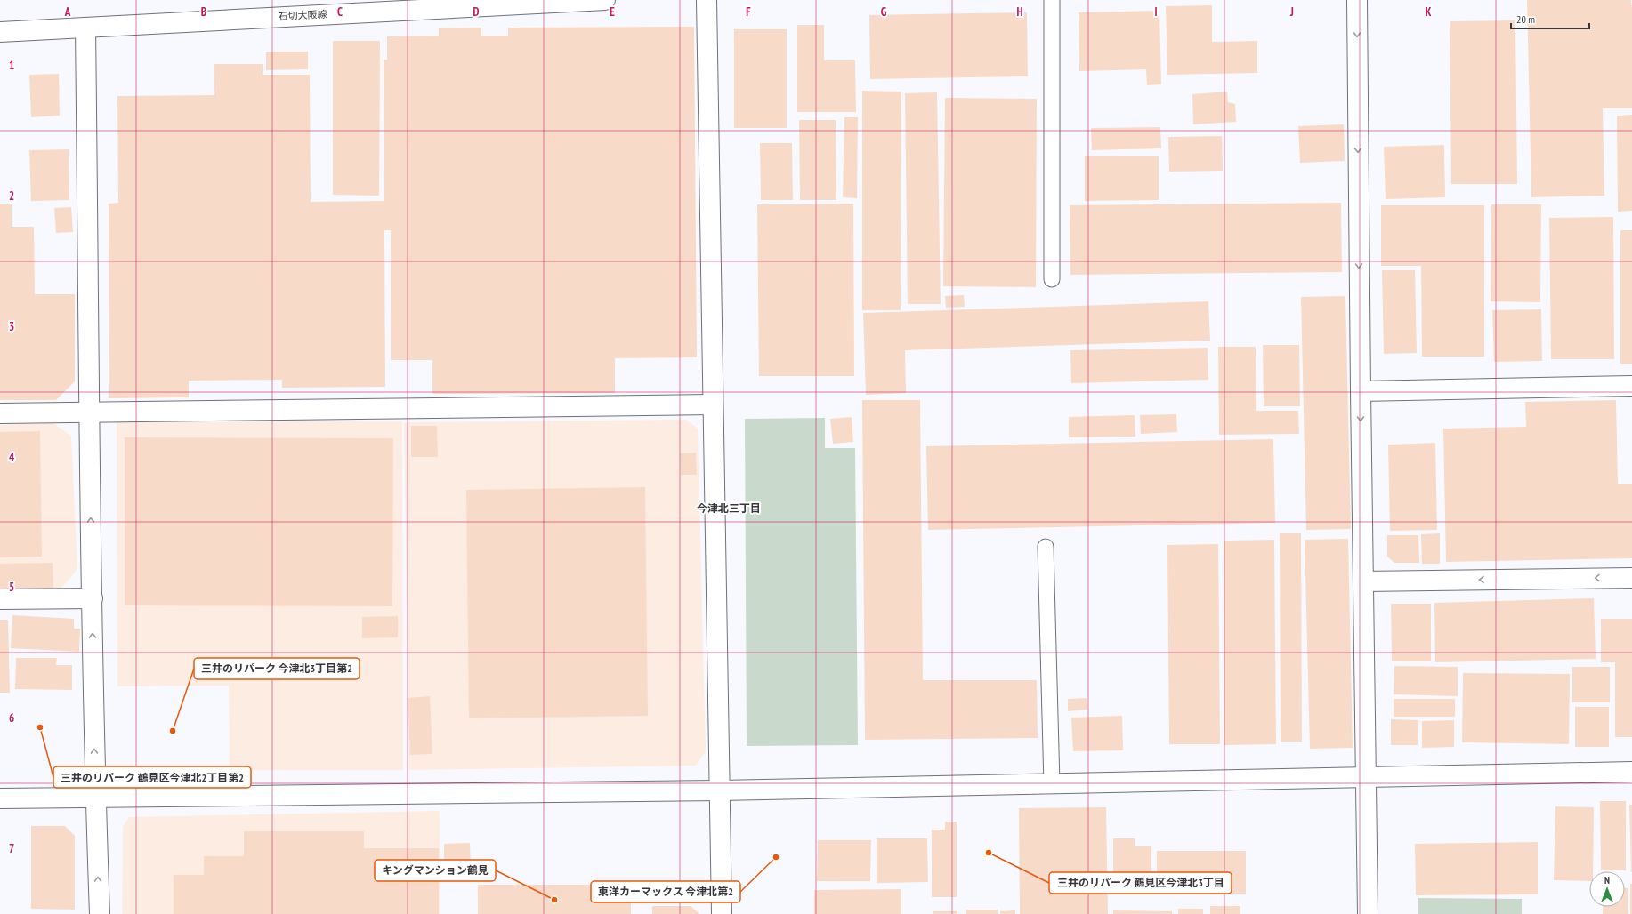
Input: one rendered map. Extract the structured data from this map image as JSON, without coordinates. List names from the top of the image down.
{
  "streets": {
    "street": ["石切大阪線"]
  },
  "districts": ["今津北三丁目"],
  "places": [
    "三井のリパーク 鶴見区今津北2丁目第2",
    "三井のリパーク 今津北3丁目第2",
    "三井のリパーク 鶴見区今津北3丁目",
    "東洋カーマックス 今津北第2",
    "キングマンション鶴見"
  ],
  "scale_bar": "20 m",
  "north": "top",
  "grid": {
    "columns": [
      "A",
      "B",
      "C",
      "D",
      "E",
      "F",
      "G",
      "H",
      "I",
      "J",
      "K"
    ],
    "rows": [
      "1",
      "2",
      "3",
      "4",
      "5",
      "6",
      "7"
    ]
  }
}
